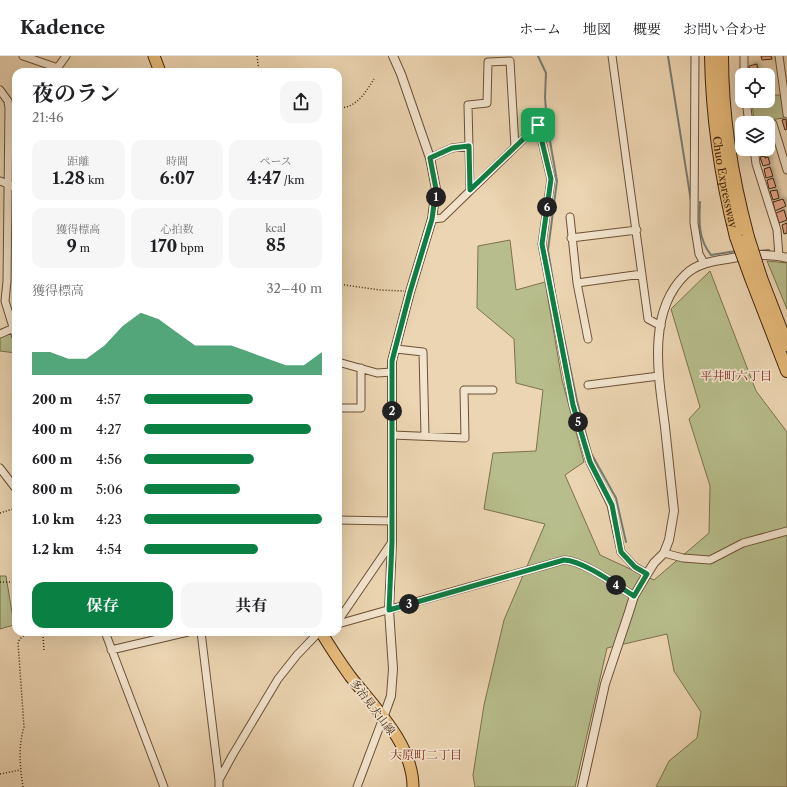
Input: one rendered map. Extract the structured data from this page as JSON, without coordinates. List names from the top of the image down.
{
  "streets": {
    "highway": ["Chuo Expressway"],
    "main road": ["多治見犬山線"]
  },
  "districts": ["平井町六丁目", "大原町二丁目"],
  "page": {
    "header": "Kadence",
    "nav": [
      "ホーム",
      "地図",
      "概要",
      "お問い合わせ"
    ],
    "heading": ["夜のラン", "21:46"],
    "stats": [
      ["距離", "1.28 km"],
      ["時間", "6:07"],
      ["ペース", "4:47 /km"],
      ["獲得標高", "9 m"],
      ["心拍数", "170 bpm"],
      ["kcal", "85"]
    ],
    "pins": [
      "1",
      "6",
      "2",
      "5",
      "4",
      "3"
    ],
    "chart": ["獲得標高", "32–40 m"],
    "list": [
      {
        "name": "200 m",
        "note": "4:57"
      },
      {
        "name": "400 m",
        "note": "4:27"
      },
      {
        "name": "600 m",
        "note": "4:56"
      },
      {
        "name": "800 m",
        "note": "5:06"
      },
      {
        "name": "1.0 km",
        "note": "4:23"
      },
      {
        "name": "1.2 km",
        "note": "4:54"
      }
    ],
    "buttons": ["保存", "共有"]
  }
}
